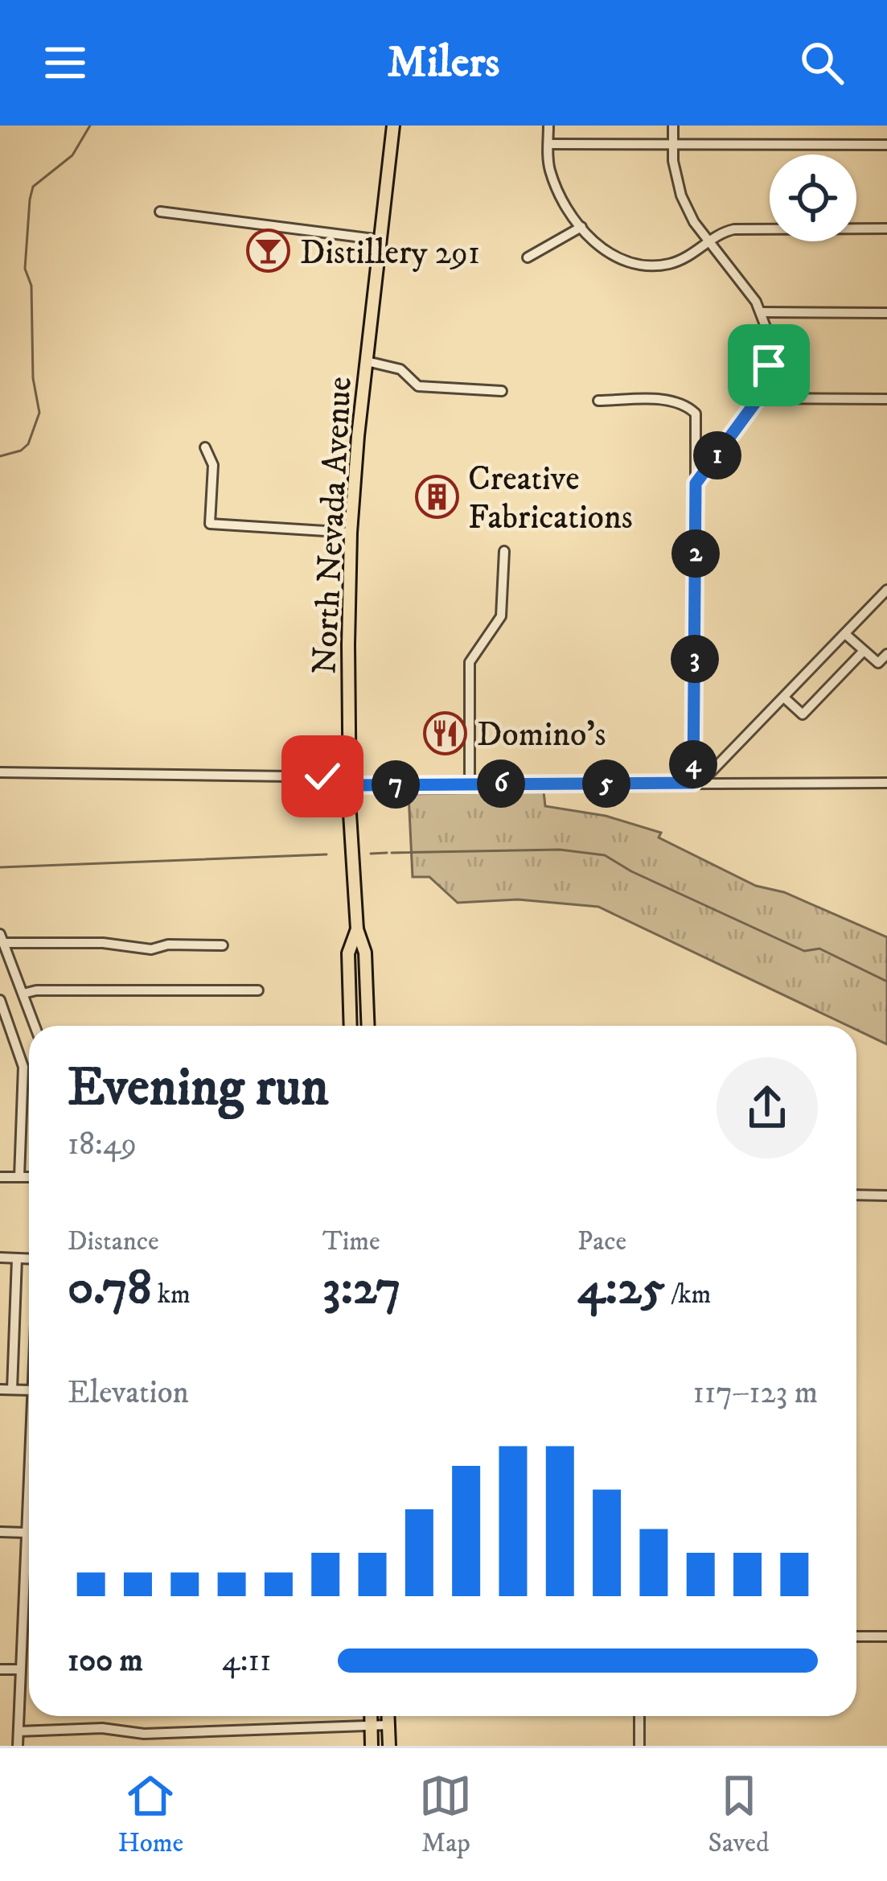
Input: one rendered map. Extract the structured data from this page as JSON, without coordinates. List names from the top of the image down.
{
  "streets": {
    "main road": ["North Nevada Avenue"]
  },
  "places": {
    "bar": ["Distillery 291"],
    "building": ["Creative Fabrications"],
    "restaurant": ["Domino's"]
  },
  "page": {
    "header": "Milers",
    "pins": [
      "1",
      "2",
      "3",
      "4",
      "5",
      "6",
      "7"
    ],
    "heading": ["Evening run", "18:49"],
    "stats": [
      ["Distance", "0.78 km"],
      ["Time", "3:27"],
      ["Pace", "4:25 /km"]
    ],
    "chart": ["Elevation", "117–123 m"],
    "list": [
      {
        "name": "100 m",
        "note": "4:11"
      }
    ],
    "tabs": ["Home", "Map", "Saved"]
  }
}
